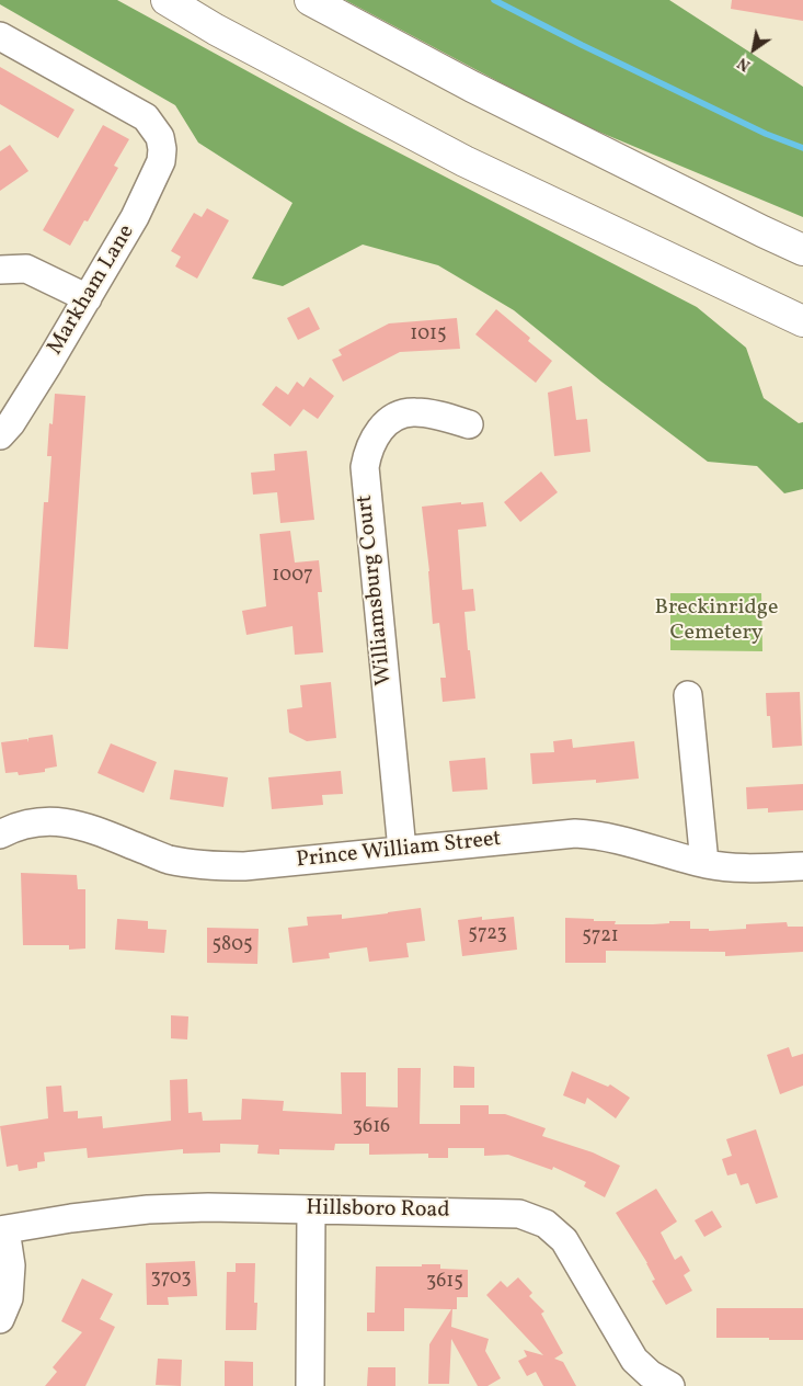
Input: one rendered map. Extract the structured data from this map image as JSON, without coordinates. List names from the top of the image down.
{
  "streets": {
    "street": [
      "Markham Lane",
      "Williamsburg Court",
      "Prince William Street",
      "Hillsboro Road"
    ]
  },
  "crossings": [
    ["Williamsburg Court", "Prince William Street"]
  ],
  "parks": ["Breckinridge Cemetery"],
  "house_numbers": [
    "1015",
    "1007",
    "5723",
    "5721",
    "5805",
    "3616",
    "3703",
    "3615"
  ],
  "north": "bottom left"
}
